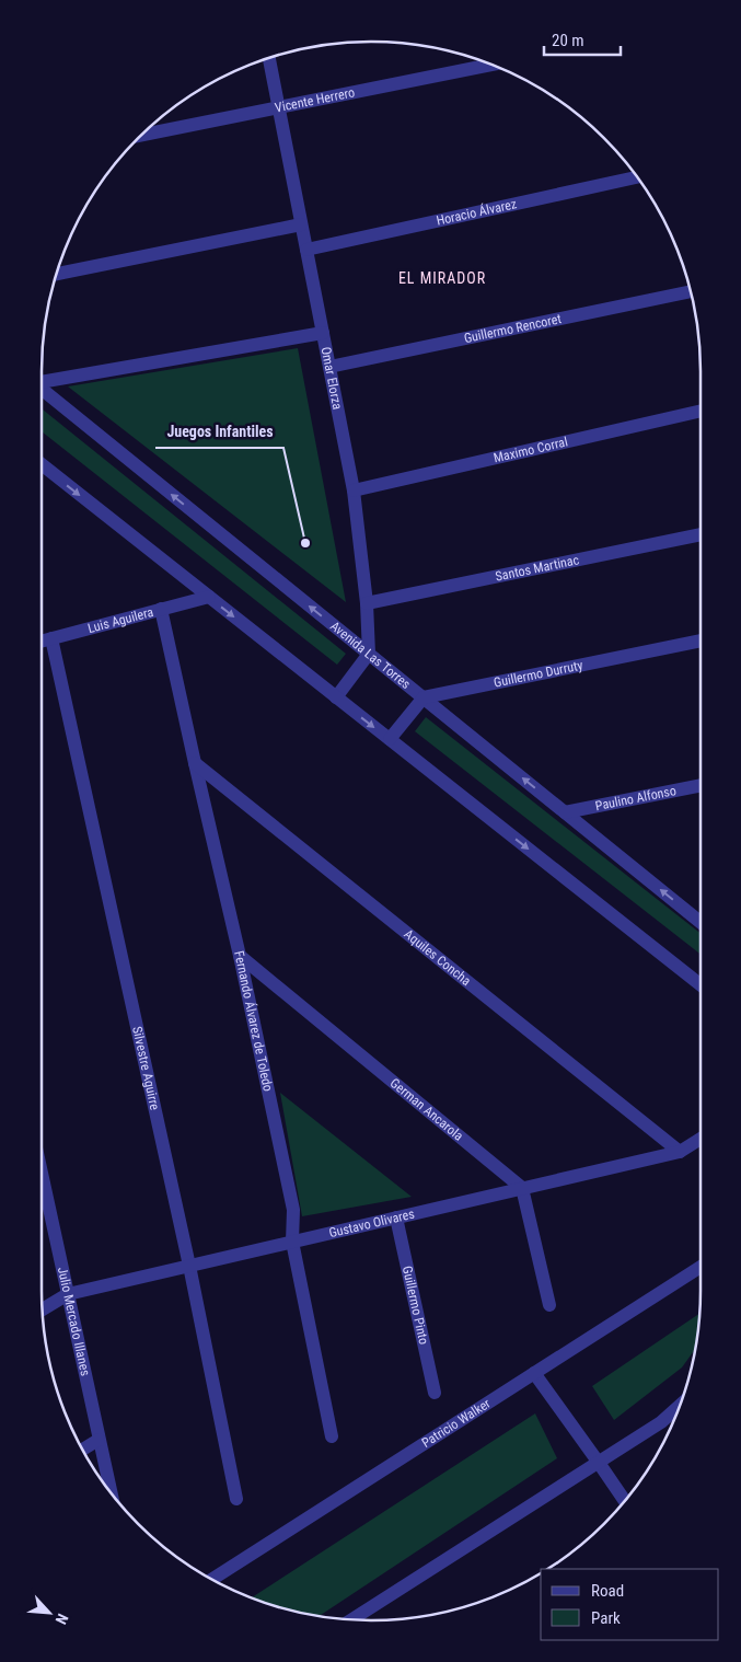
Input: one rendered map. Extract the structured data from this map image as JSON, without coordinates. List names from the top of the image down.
{
  "streets": {
    "street": [
      "Vicente Herrero",
      "Horacio Álvarez",
      "Guillermo Rencoret",
      "Omar Elorza",
      "Maximo Corral",
      "Santos Martinac",
      "Luis Aguilera",
      "Avenida Las Torres",
      "Guillermo Durruty",
      "Paulino Alfonso",
      "Aquiles Concha",
      "Fernando Álvarez de Toledo",
      "Silvestre Aguirre",
      "German Ancarola",
      "Gustavo Olivares",
      "Guillermo Pinto",
      "Julio Mercado Illanes",
      "Patricio Walker"
    ]
  },
  "crossings": [
    ["Vicente Herrero", "Omar Elorza"],
    ["Horacio Álvarez", "Omar Elorza"],
    ["Guillermo Rencoret", "Omar Elorza"],
    ["Omar Elorza", "Maximo Corral"],
    ["Omar Elorza", "Santos Martinac"],
    ["Omar Elorza", "Avenida Las Torres"],
    ["Luis Aguilera", "Fernando Álvarez de Toledo"],
    ["Luis Aguilera", "Silvestre Aguirre"],
    ["Avenida Las Torres", "Guillermo Durruty"],
    ["Avenida Las Torres", "Paulino Alfonso"],
    ["Aquiles Concha", "Fernando Álvarez de Toledo"],
    ["Aquiles Concha", "Gustavo Olivares"],
    ["Fernando Álvarez de Toledo", "German Ancarola"],
    ["Fernando Álvarez de Toledo", "Gustavo Olivares"],
    ["Silvestre Aguirre", "Gustavo Olivares"],
    ["German Ancarola", "Gustavo Olivares"],
    ["Gustavo Olivares", "Guillermo Pinto"],
    ["Gustavo Olivares", "Julio Mercado Illanes"]
  ],
  "districts": ["EL MIRADOR"],
  "places": ["Juegos Infantiles"],
  "legend": ["Road", "Park"],
  "scale_bar": "20 m",
  "north": "bottom right"
}
